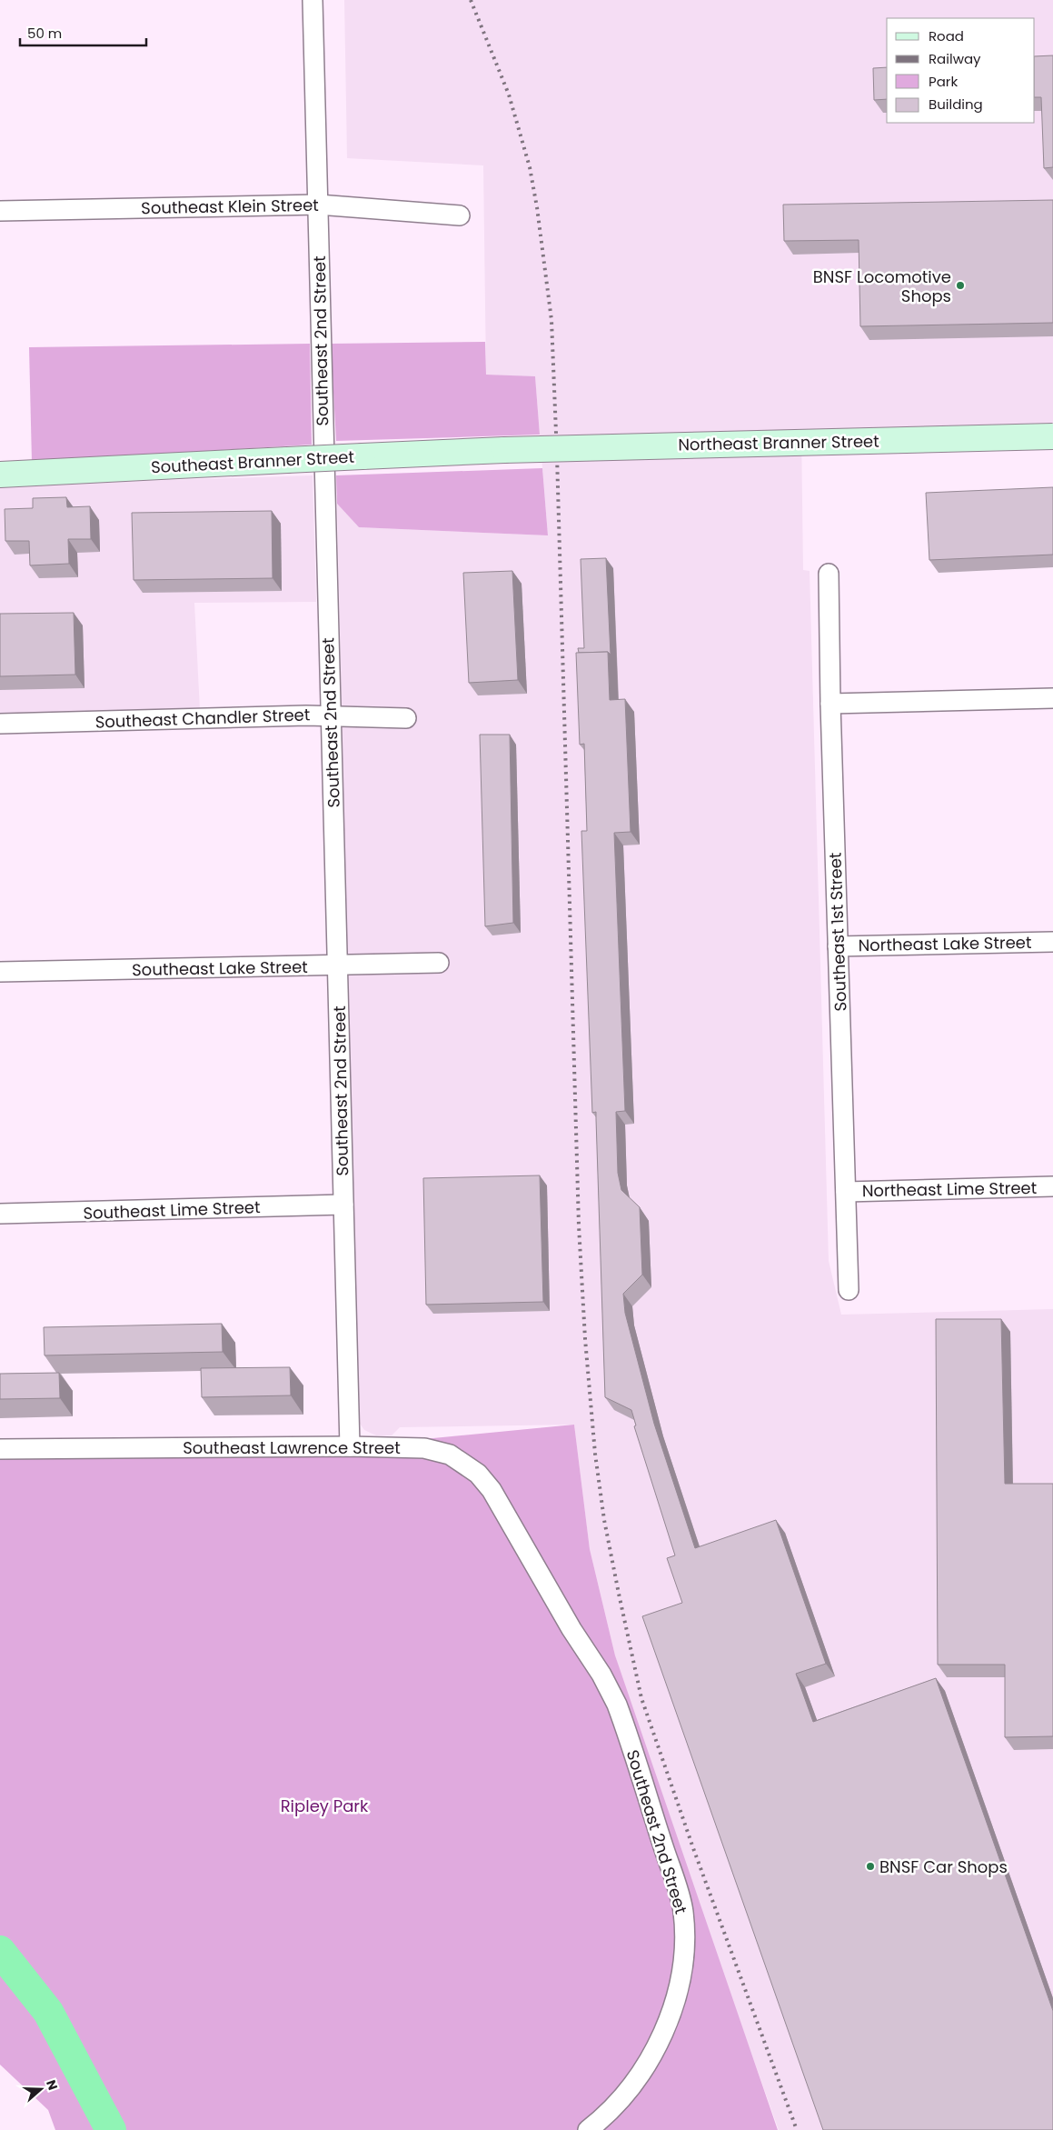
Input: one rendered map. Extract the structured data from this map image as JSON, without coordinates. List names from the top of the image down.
{
  "streets": {
    "main road": ["Northeast Branner Street", "Southeast Branner Street"],
    "street": [
      "Southeast Klein Street",
      "Southeast 2nd Street",
      "Southeast Chandler Street",
      "Southeast 1st Street",
      "Northeast Lake Street",
      "Southeast Lake Street",
      "Northeast Lime Street",
      "Southeast Lime Street",
      "Southeast Lawrence Street"
    ]
  },
  "crossings": [
    ["Southeast Klein Street", "Southeast 2nd Street"],
    ["Southeast 2nd Street", "Southeast Chandler Street"],
    ["Southeast 2nd Street", "Southeast Lake Street"],
    ["Southeast 2nd Street", "Southeast Lime Street"],
    ["Southeast 2nd Street", "Southeast Lawrence Street"],
    ["Northeast Branner Street", "Southeast Branner Street"],
    ["Southeast 1st Street", "Northeast Lake Street"],
    ["Southeast 1st Street", "Northeast Lime Street"]
  ],
  "parks": ["Ripley Park"],
  "places": ["BNSF Locomotive Shops", "BNSF Car Shops"],
  "legend": [
    "Road",
    "Railway",
    "Park",
    "Building"
  ],
  "scale_bar": "50 m",
  "north": "right"
}
